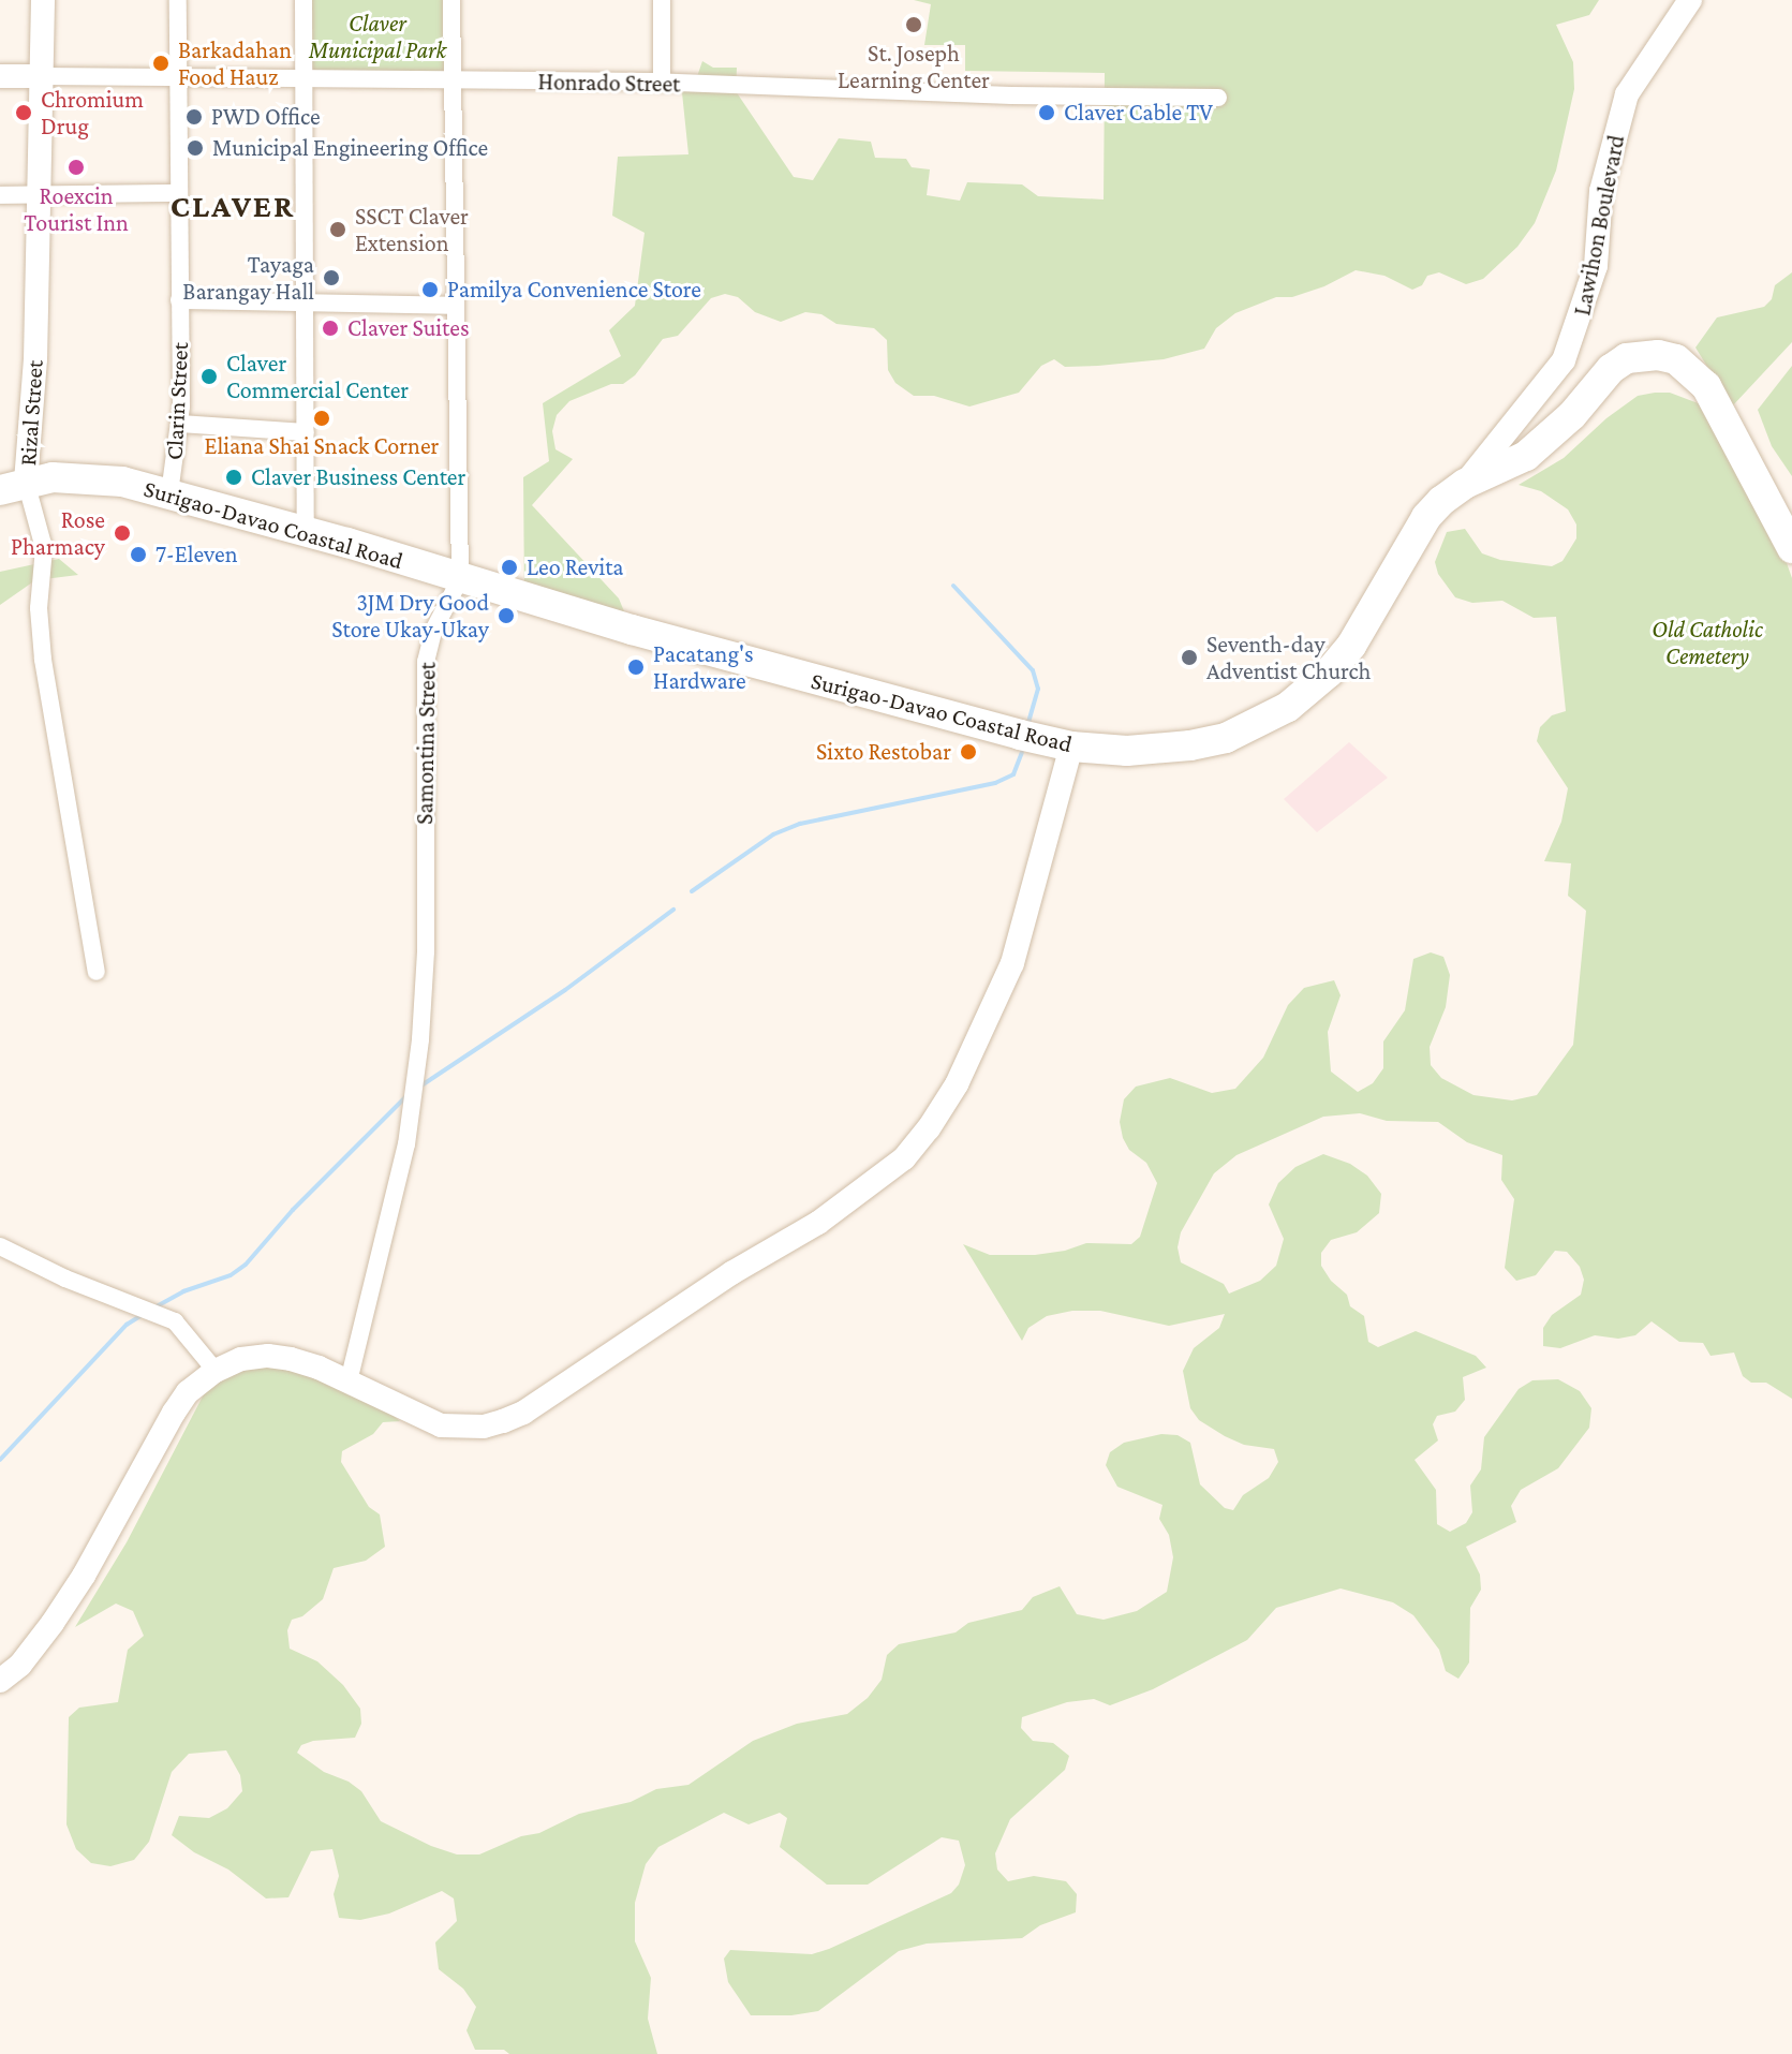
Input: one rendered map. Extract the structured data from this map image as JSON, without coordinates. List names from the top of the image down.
{
  "streets": {
    "highway": ["Surigao-Davao Coastal Road"],
    "street": [
      "Honrado Street",
      "Lawihon Boulevard",
      "Clarin Street",
      "Rizal Street",
      "Samontina Street"
    ]
  },
  "crossings": [
    ["Honrado Street", "Clarin Street"],
    ["Honrado Street", "Rizal Street"],
    ["Honrado Street", "Samontina Street"],
    ["Lawihon Boulevard", "Surigao-Davao Coastal Road"],
    ["Clarin Street", "Surigao-Davao Coastal Road"],
    ["Rizal Street", "Surigao-Davao Coastal Road"],
    ["Surigao-Davao Coastal Road", "Samontina Street"]
  ],
  "districts": ["CLAVER"],
  "parks": ["Claver Municipal Park", "Old Catholic Cemetery"],
  "places": [
    "St. Joseph Learning Center",
    "Barkadahan Food Hauz",
    "Chromium Drug",
    "Claver Cable TV",
    "PWD Office",
    "Municipal Engineering Office",
    "Roexcin Tourist Inn",
    "SSCT Claver Extension",
    "Tayaga Barangay Hall",
    "Pamilya Convenience Store",
    "Claver Suites",
    "Claver Commercial Center",
    "Eliana Shai Snack Corner",
    "Claver Business Center",
    "Rose Pharmacy",
    "7-Eleven",
    "Leo Revita",
    "3JM Dry Good Store Ukay-Ukay",
    "Seventh-day Adventist Church",
    "Pacatang's Hardware",
    "Sixto Restobar"
  ]
}
